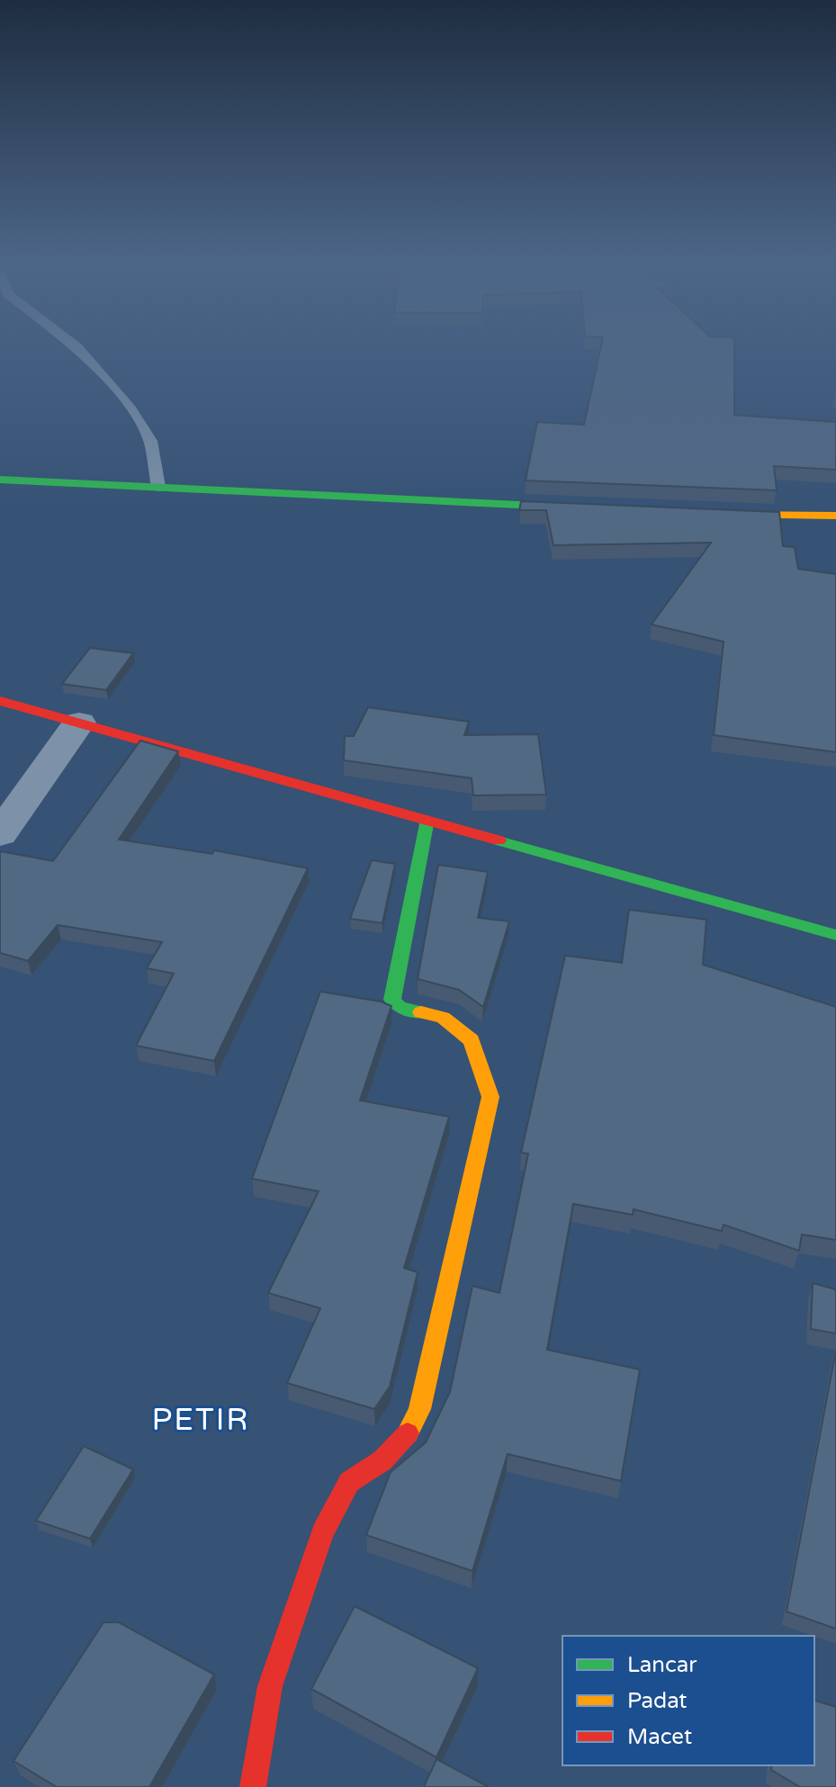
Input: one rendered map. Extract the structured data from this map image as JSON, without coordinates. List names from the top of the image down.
{
  "districts": ["PETIR"],
  "legend": ["Lancar", "Padat", "Macet"]
}
